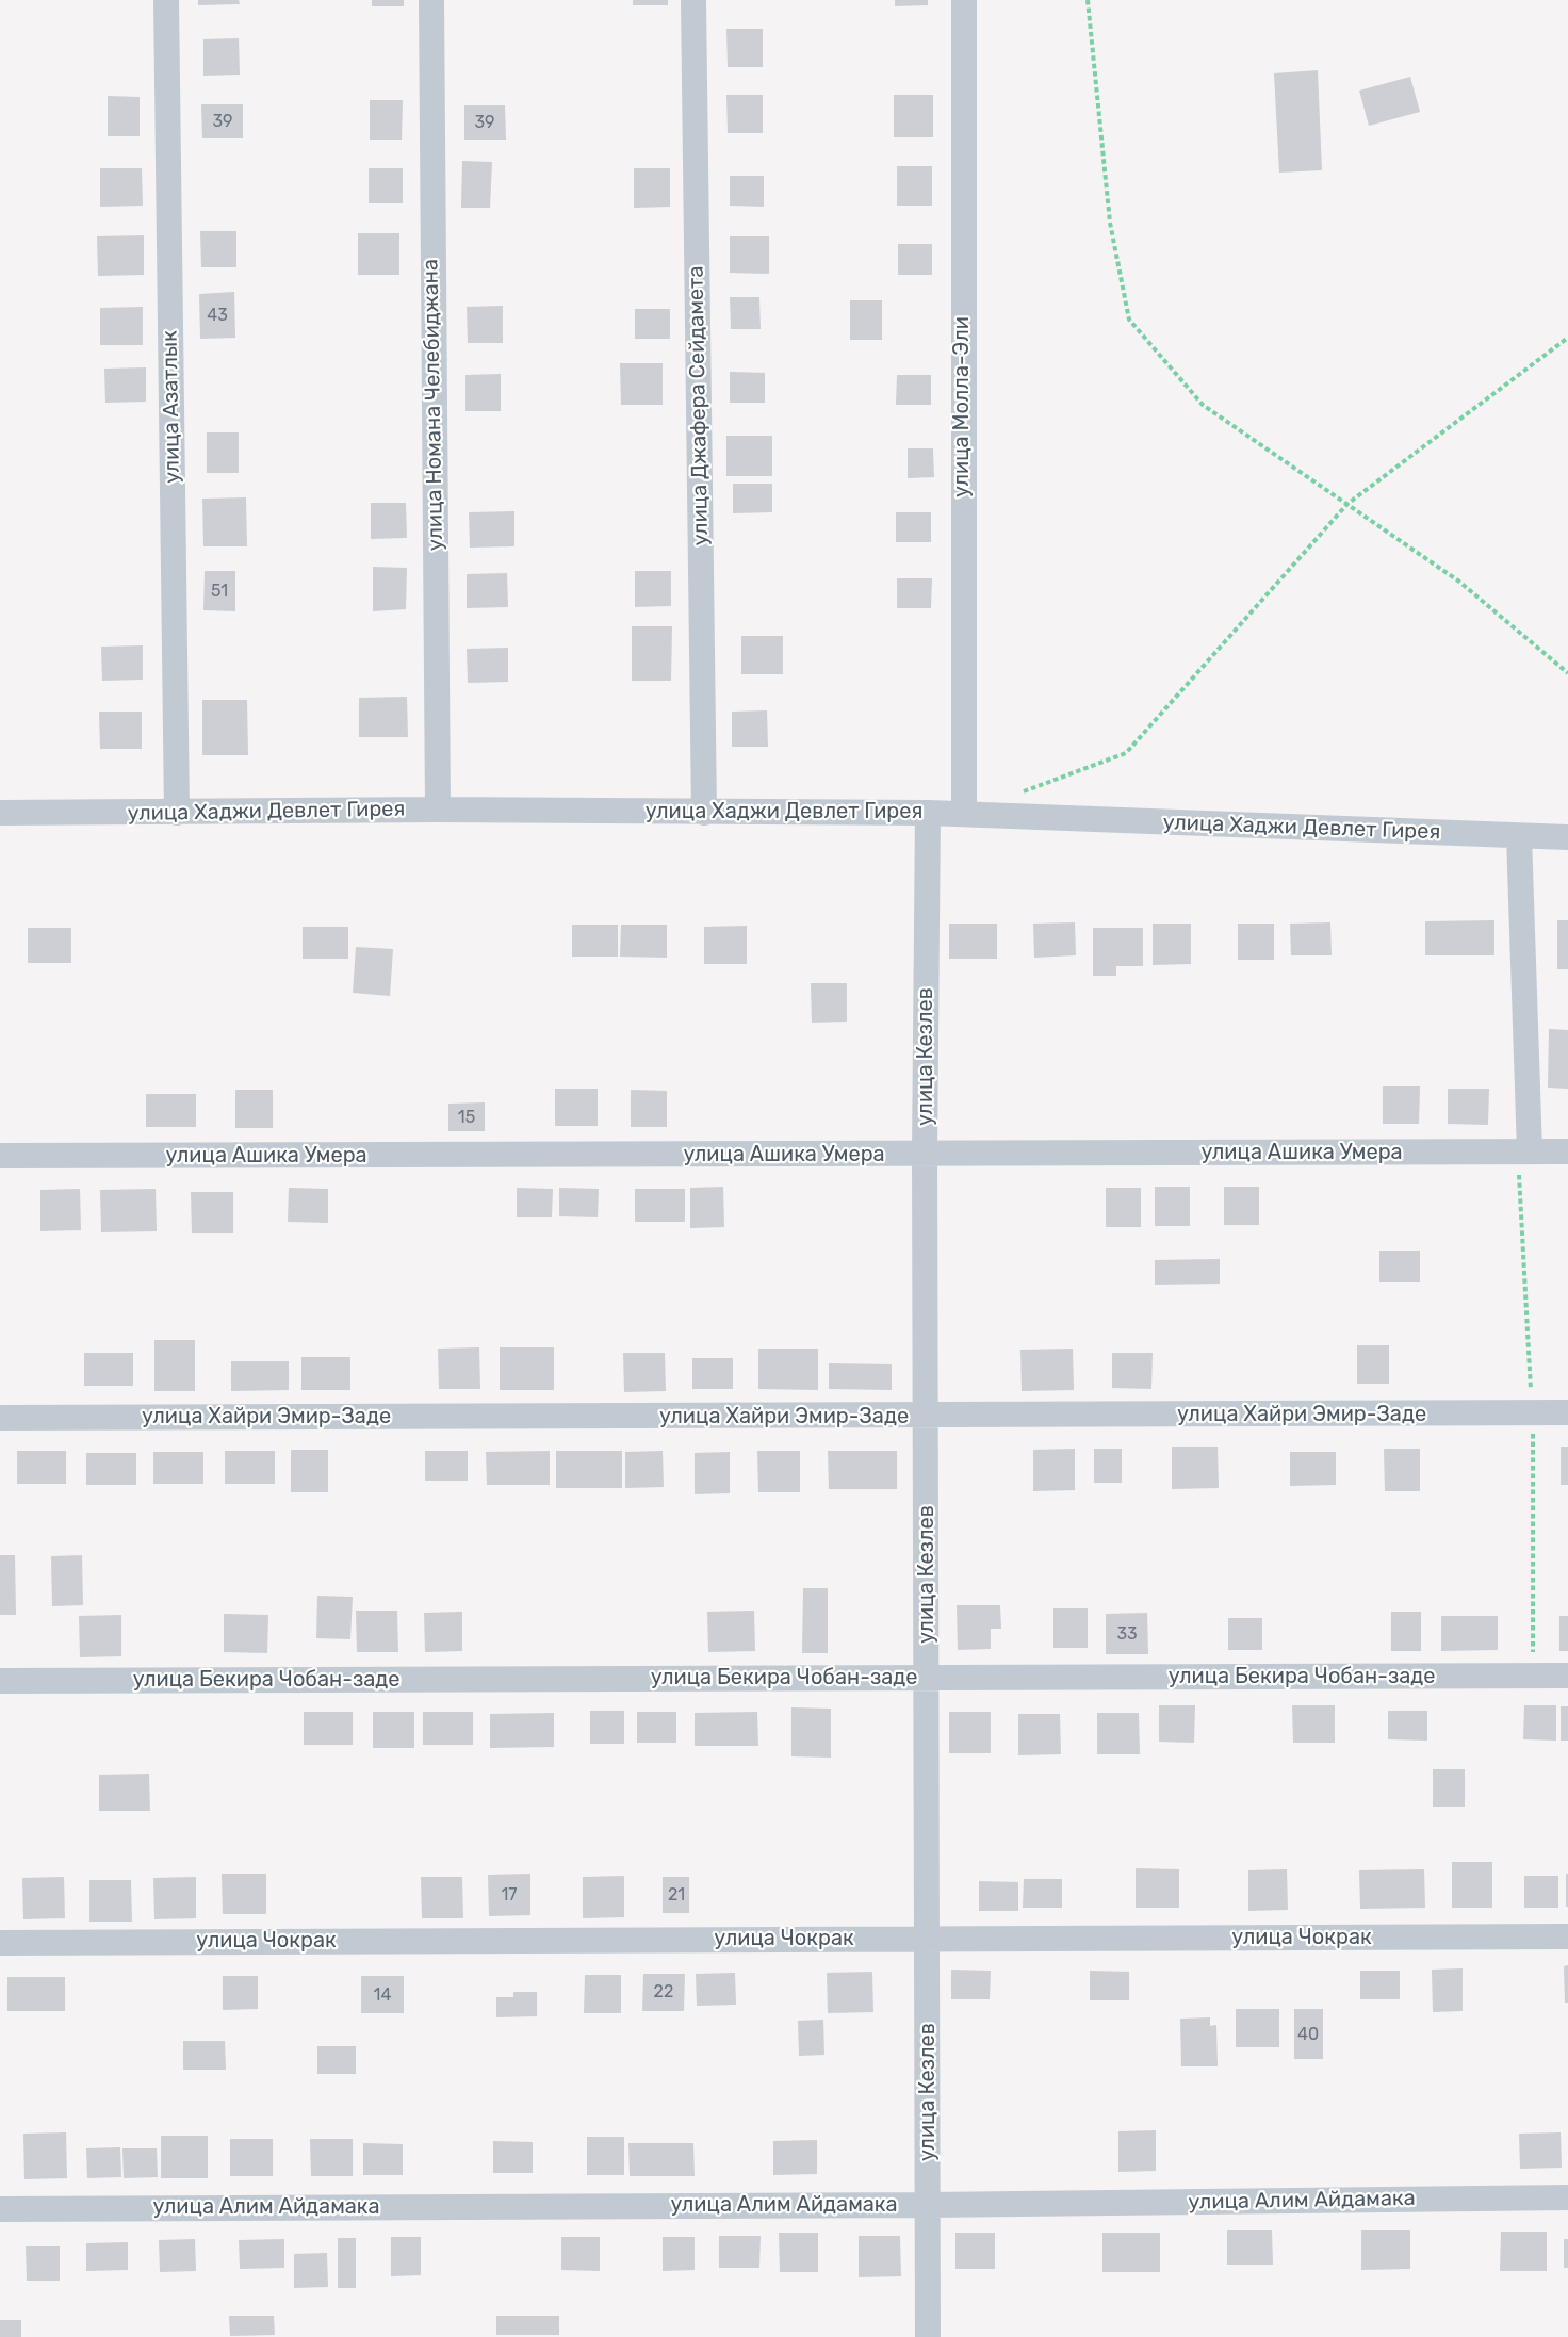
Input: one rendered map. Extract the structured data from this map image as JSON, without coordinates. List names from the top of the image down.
{
  "streets": {
    "street": [
      "улица Номана Челебиджана",
      "улица Джафера Сейдамета",
      "улица Азатлык",
      "улица Молла-Эли",
      "улица Хаджи Девлет Гирея",
      "улица Кезлев",
      "улица Ашика Умера",
      "улица Хайри Эмир-Заде",
      "улица Бекира Чобан-заде",
      "улица Чокрак",
      "улица Алим Айдамака"
    ]
  },
  "crossings": [
    ["улица Номана Челебиджана", "улица Хаджи Девлет Гирея"],
    ["улица Джафера Сейдамета", "улица Хаджи Девлет Гирея"],
    ["улица Азатлык", "улица Хаджи Девлет Гирея"],
    ["улица Молла-Эли", "улица Хаджи Девлет Гирея"],
    ["улица Хаджи Девлет Гирея", "улица Кезлев"],
    ["улица Кезлев", "улица Ашика Умера"],
    ["улица Кезлев", "улица Хайри Эмир-Заде"],
    ["улица Кезлев", "улица Бекира Чобан-заде"],
    ["улица Кезлев", "улица Чокрак"],
    ["улица Кезлев", "улица Алим Айдамака"]
  ],
  "house_numbers": [
    "39",
    "39",
    "43",
    "51",
    "15",
    "33",
    "17",
    "21",
    "22",
    "14",
    "40"
  ]
}
